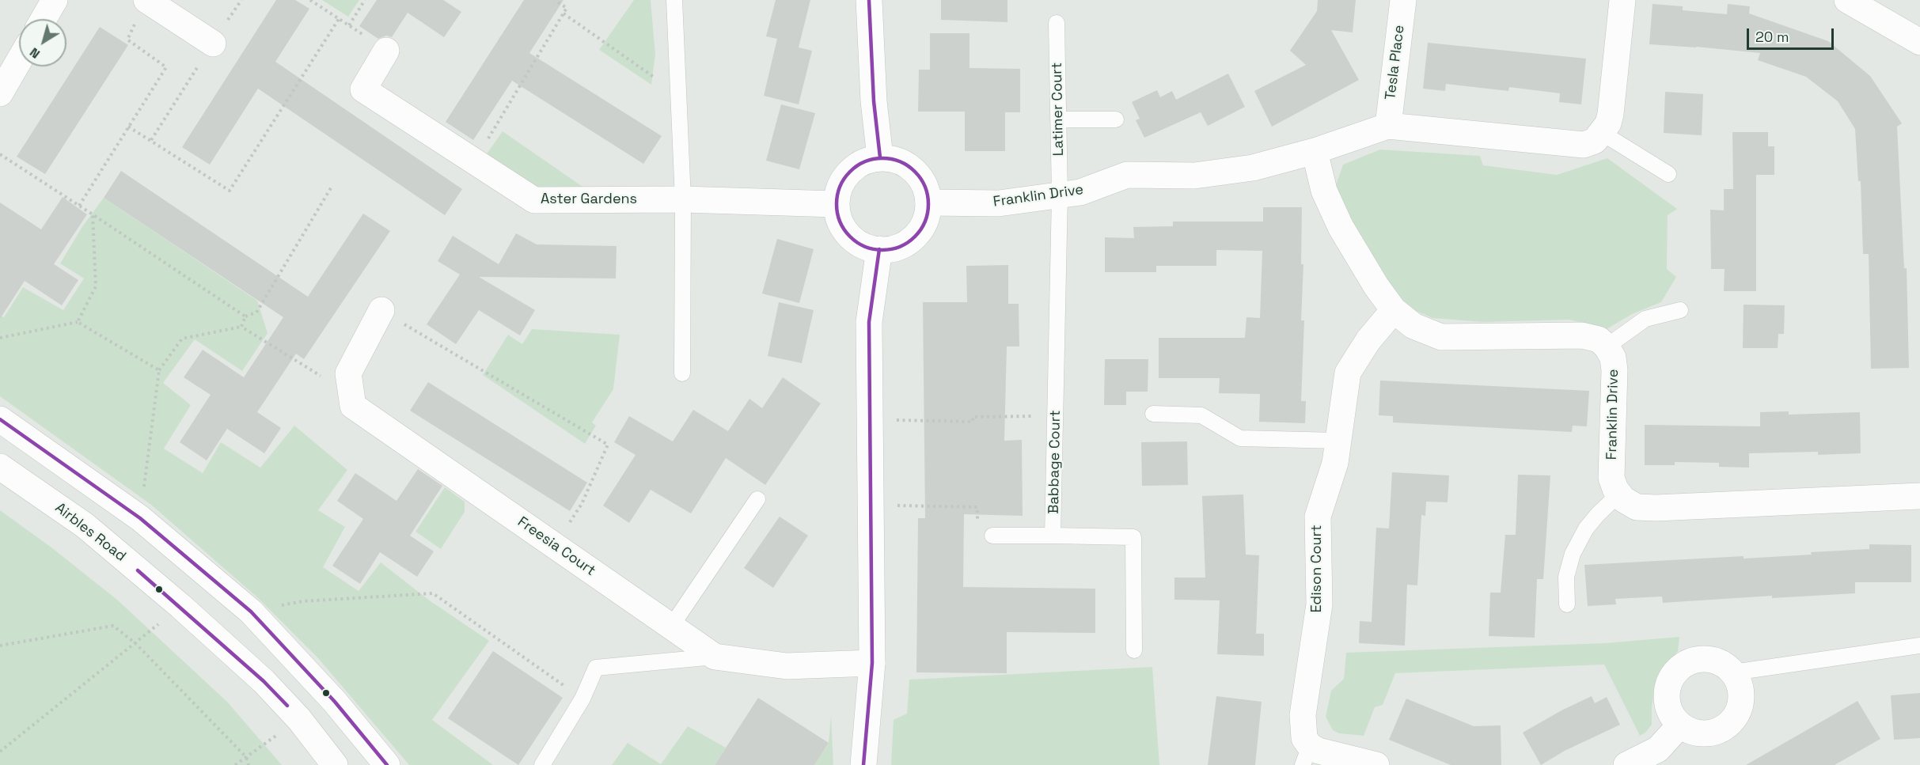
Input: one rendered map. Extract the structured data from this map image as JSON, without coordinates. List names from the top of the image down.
{
  "streets": {
    "street": [
      "Tesla Place",
      "Franklin Drive",
      "Aster Gardens",
      "Airbles Road",
      "Freesia Court",
      "Edison Court"
    ],
    "lane": ["Latimer Court", "Babbage Court"]
  },
  "crossings": [
    ["Tesla Place", "Franklin Drive"],
    ["Latimer Court", "Franklin Drive"],
    ["Latimer Court", "Babbage Court"],
    ["Franklin Drive", "Aster Gardens"],
    ["Franklin Drive", "Babbage Court"]
  ],
  "scale_bar": "20 m",
  "north": "bottom left"
}
